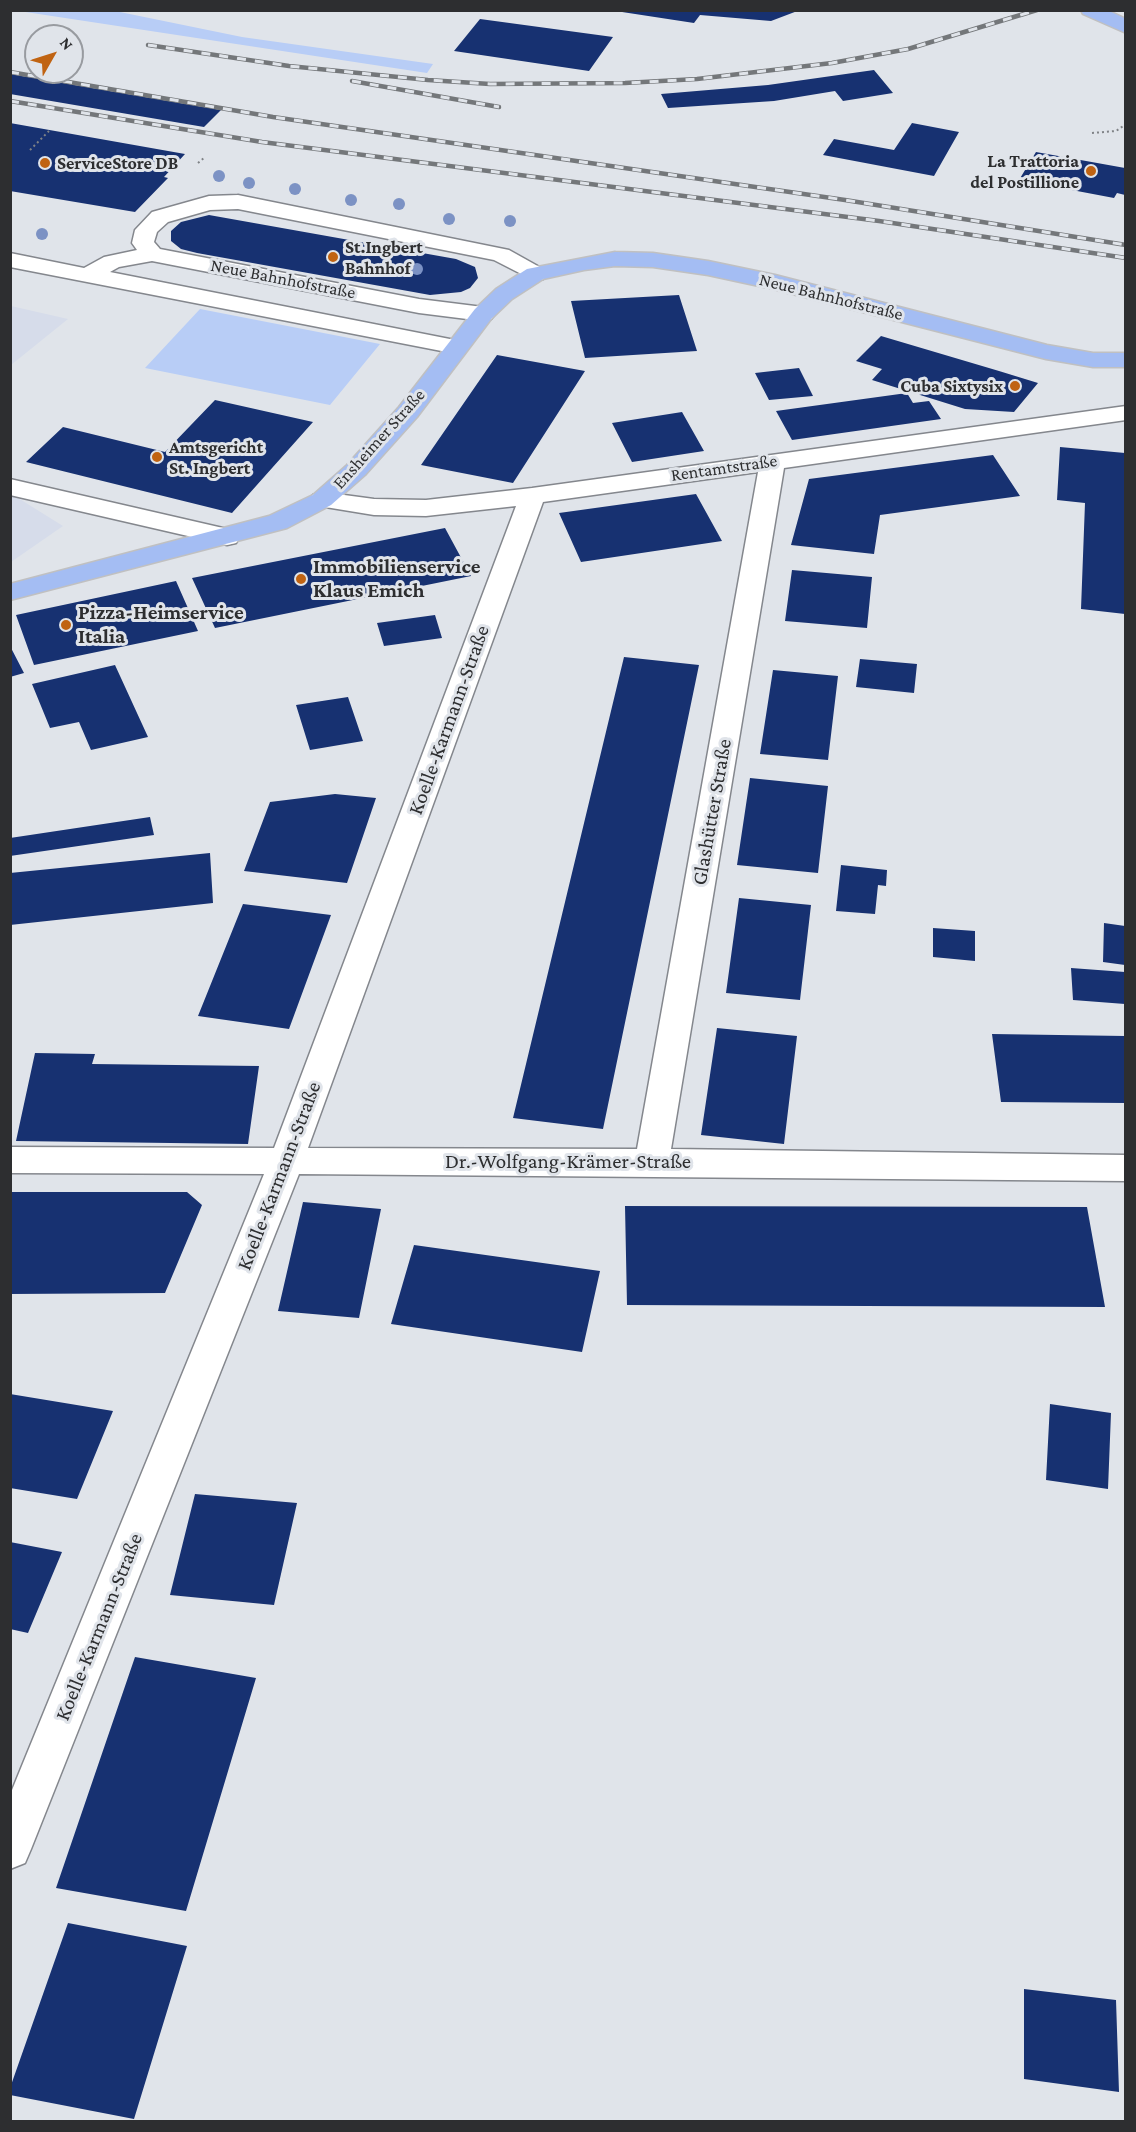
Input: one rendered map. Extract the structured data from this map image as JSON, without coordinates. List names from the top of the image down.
{
  "streets": {
    "main road": ["Neue Bahnhofstraße", "Ensheimer Straße"],
    "street": [
      "Rentamtstraße",
      "Koelle-Karmann-Straße",
      "Glashütter Straße",
      "Dr.-Wolfgang-Krämer-Straße"
    ]
  },
  "crossings": [
    ["Neue Bahnhofstraße", "Ensheimer Straße"],
    ["Ensheimer Straße", "Rentamtstraße"],
    ["Rentamtstraße", "Koelle-Karmann-Straße"],
    ["Rentamtstraße", "Glashütter Straße"],
    ["Koelle-Karmann-Straße", "Dr.-Wolfgang-Krämer-Straße"],
    ["Glashütter Straße", "Dr.-Wolfgang-Krämer-Straße"]
  ],
  "places": [
    "ServiceStore DB",
    "La Trattoria del Postillione",
    "St.Ingbert Bahnhof",
    "Cuba Sixtysix",
    "Amtsgericht St. Ingbert",
    "Immobilienservice Klaus Emich",
    "Pizza-Heimservice Italia"
  ],
  "north": "top right"
}
